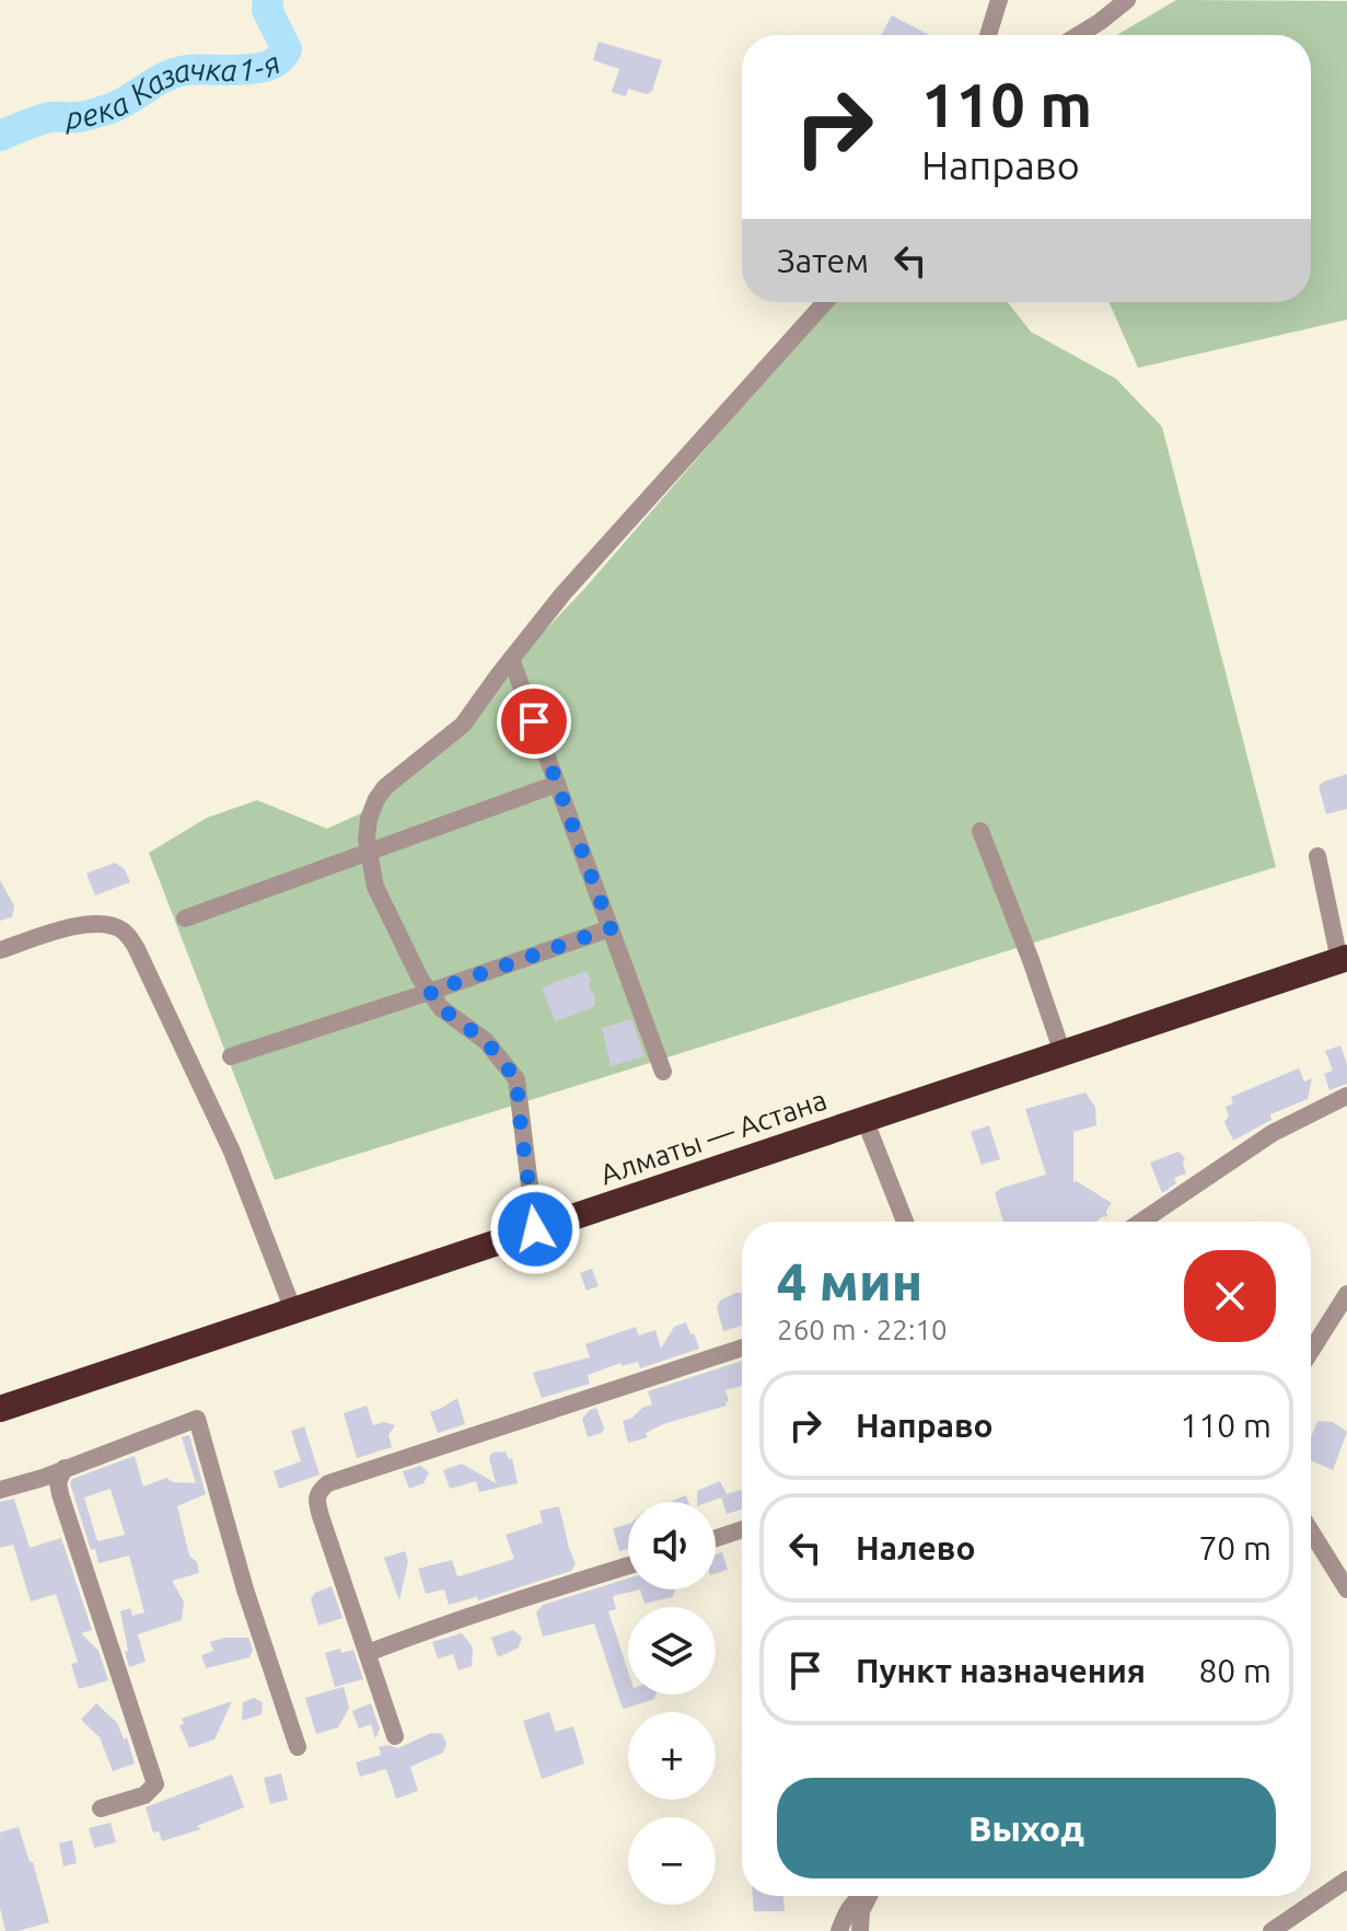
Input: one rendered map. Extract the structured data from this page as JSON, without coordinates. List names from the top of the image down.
{
  "streets": {
    "highway": ["Алматы — Астана"]
  },
  "water": ["река Казачка1-я"],
  "page": {
    "turn": ["110 m", "Направо"],
    "then": "Затем",
    "heading": ["4 мин", "260 m · 22:10"],
    "list": [
      {
        "name": "Направо",
        "value": "110 m"
      },
      {
        "name": "Налево",
        "value": "70 m"
      },
      {
        "name": "Пункт назначения",
        "value": "80 m"
      }
    ],
    "map_buttons": ["+", "−"],
    "buttons": "Выход"
  }
}
